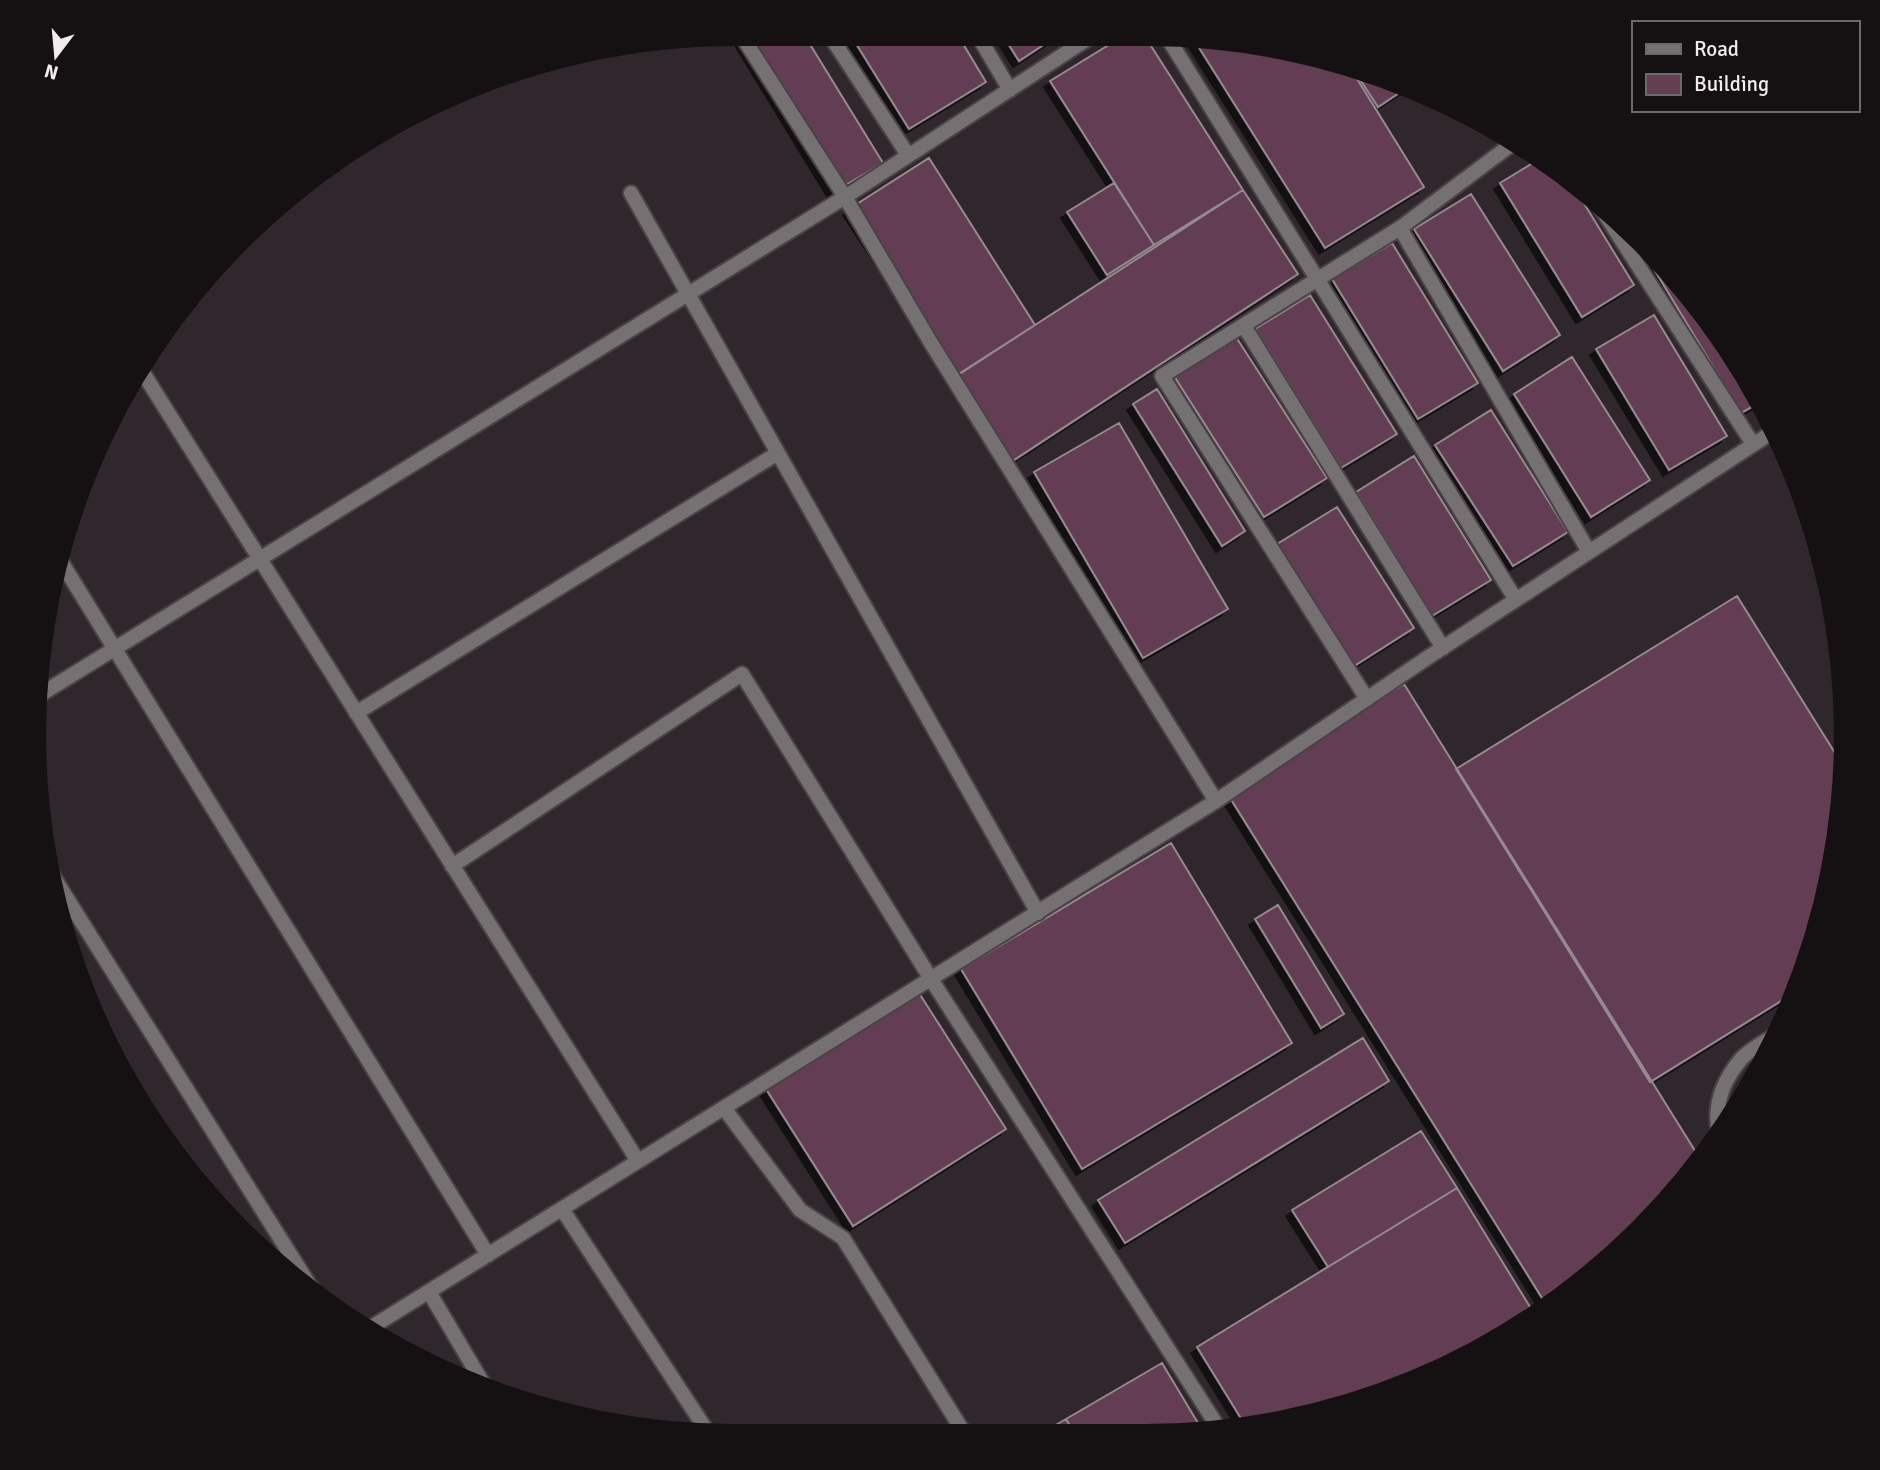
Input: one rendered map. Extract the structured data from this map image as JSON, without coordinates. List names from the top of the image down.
{
  "legend": ["Road", "Building"],
  "north": "bottom"
}
